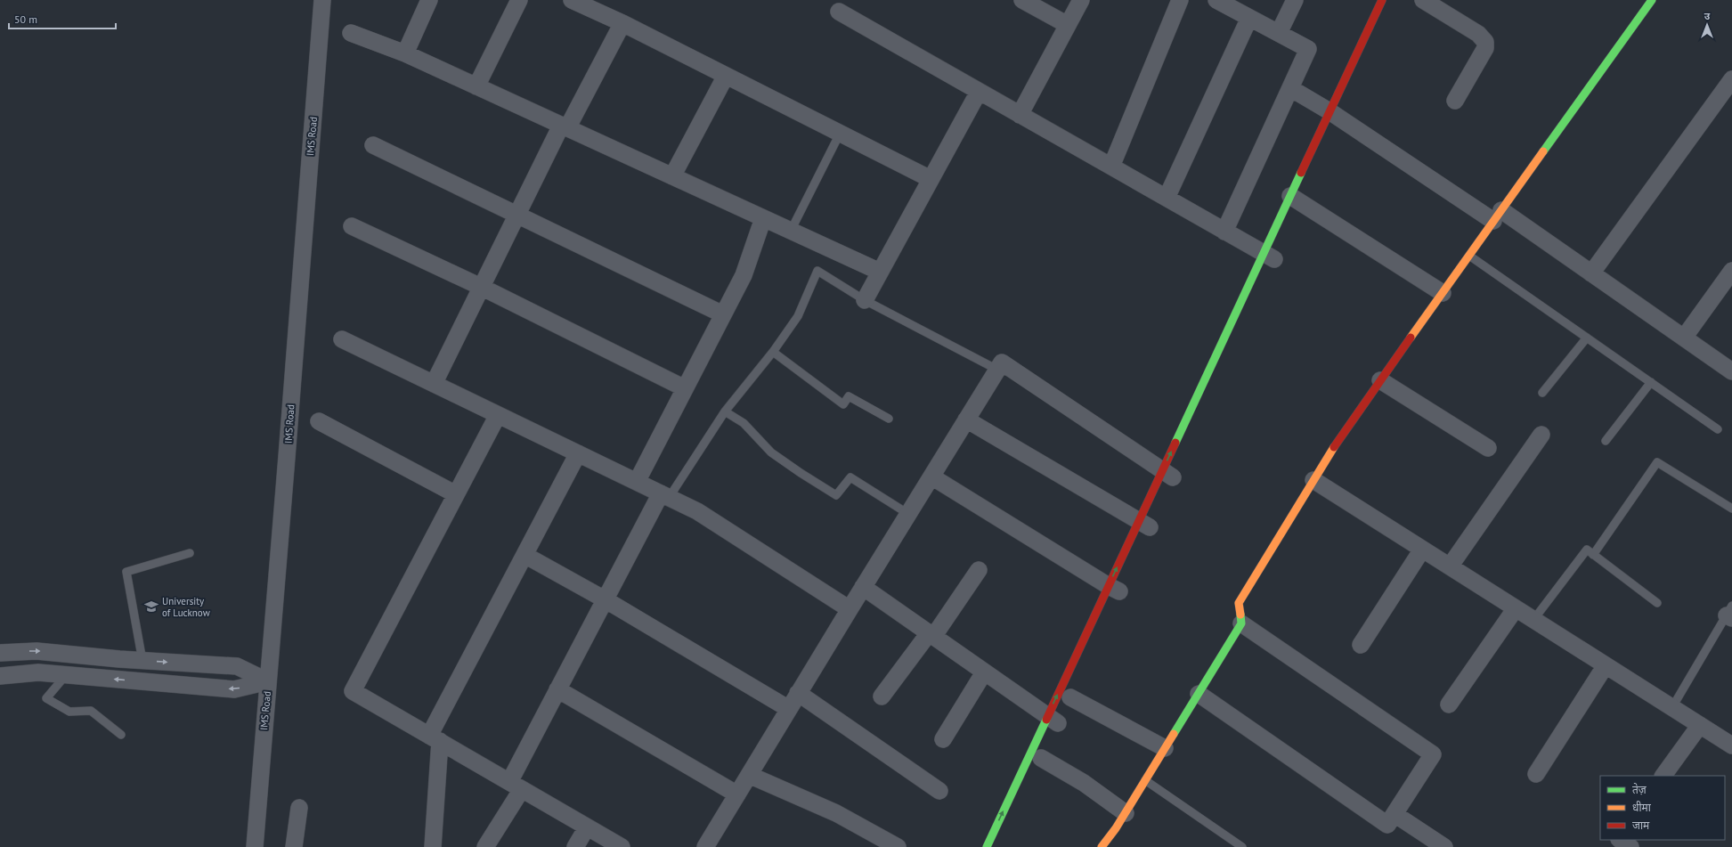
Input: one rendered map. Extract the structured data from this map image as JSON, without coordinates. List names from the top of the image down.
{
  "streets": {
    "street": ["IMS Road"]
  },
  "places": {
    "school or university": ["University of Lucknow"]
  },
  "legend": ["तेज़", "धीमा", "जाम"],
  "scale_bar": "50 m",
  "north": "top"
}
